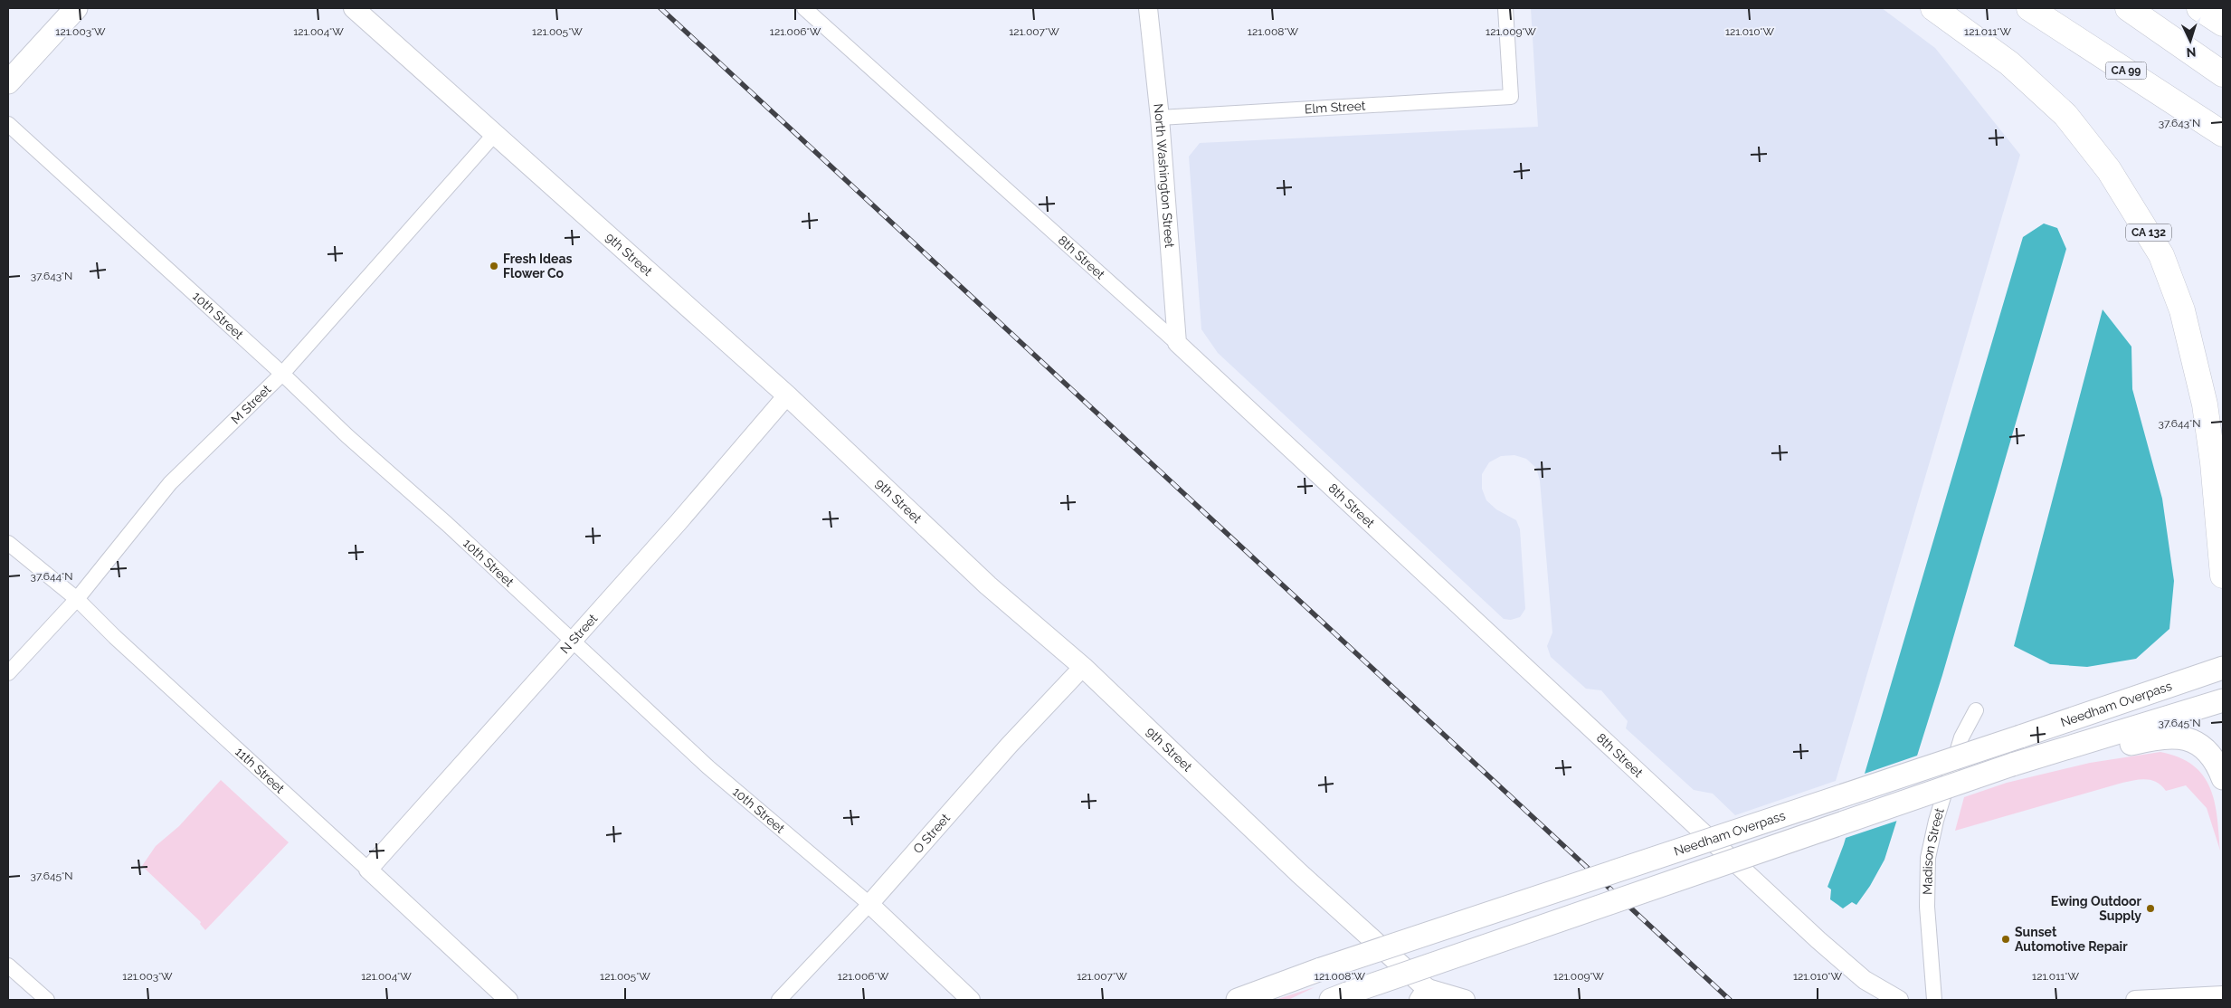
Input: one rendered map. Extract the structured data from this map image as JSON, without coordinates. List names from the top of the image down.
{
  "streets": {
    "highway": ["CA 99", "CA 132"],
    "main road": ["9th Street", "Needham Overpass"],
    "street": [
      "Elm Street",
      "North Washington Street",
      "8th Street",
      "10th Street",
      "M Street",
      "N Street",
      "11th Street",
      "O Street",
      "Madison Street"
    ]
  },
  "crossings": [
    ["Elm Street", "North Washington Street"],
    ["North Washington Street", "8th Street"],
    ["9th Street", "M Street"],
    ["9th Street", "N Street"],
    ["9th Street", "O Street"],
    ["10th Street", "M Street"],
    ["10th Street", "N Street"],
    ["10th Street", "O Street"],
    ["M Street", "11th Street"],
    ["N Street", "11th Street"]
  ],
  "places": ["Fresh Ideas Flower Co", "Ewing Outdoor Supply", "Sunset Automotive Repair"],
  "north": "bottom",
  "coordinates": [
    "121.003°W",
    "121.004°W",
    "121.005°W",
    "121.006°W",
    "121.007°W",
    "121.008°W",
    "121.009°W",
    "121.010°W",
    "121.011°W",
    "37.643°N",
    "37.644°N",
    "37.645°N"
  ]
}
